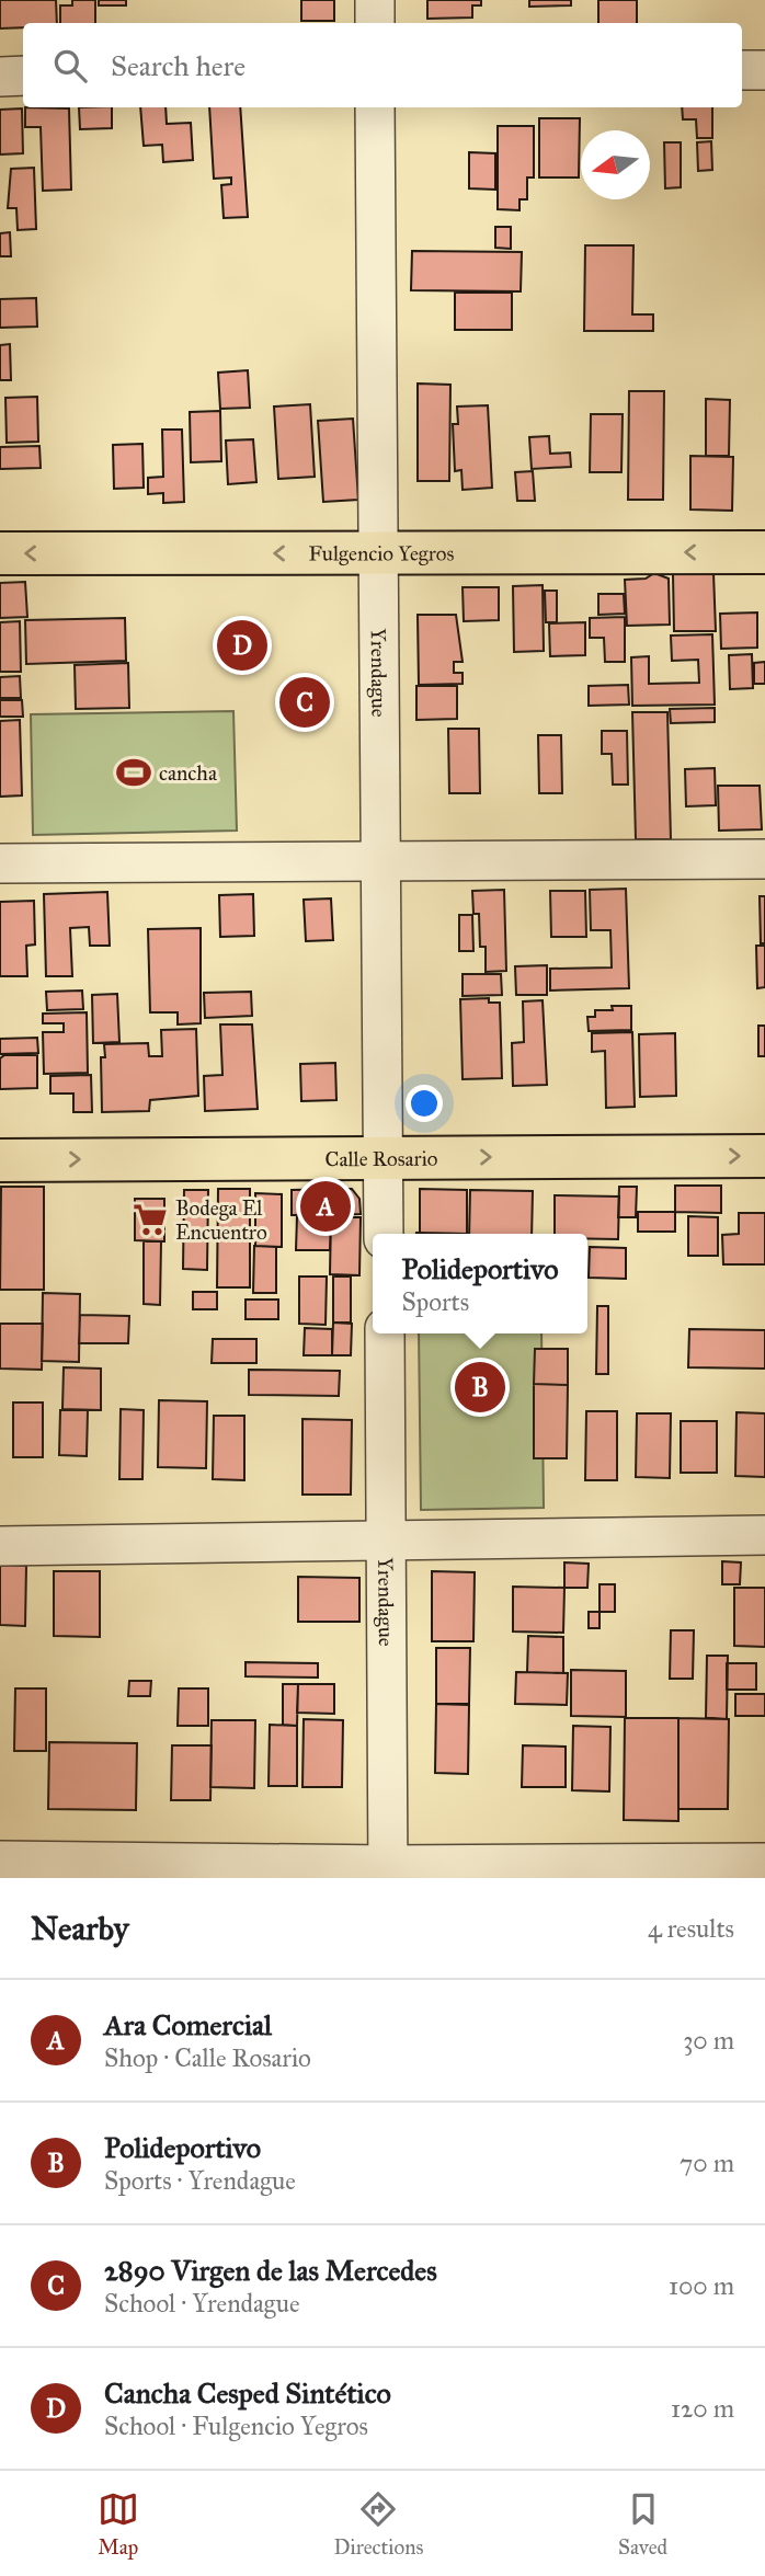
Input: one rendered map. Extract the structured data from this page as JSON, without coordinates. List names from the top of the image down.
{
  "streets": {
    "main road": ["Fulgencio Yegros", "Calle Rosario"],
    "street": ["Yrendague"]
  },
  "crossings": [
    ["Fulgencio Yegros", "Yrendague"],
    ["Yrendague", "Calle Rosario"]
  ],
  "one_way": ["Fulgencio Yegros", "Calle Rosario"],
  "places": {
    "sports": ["cancha"],
    "supermarket": ["Bodega El Encuentro"]
  },
  "north": "left",
  "page": {
    "search": "Search here",
    "pins": [
      "D",
      "C",
      "A",
      "B"
    ],
    "popup": ["Polideportivo", "Sports"],
    "heading": ["Nearby", "4 results"],
    "list": [
      {
        "mark": "A",
        "name": "Ara Comercial",
        "note": "Shop · Calle Rosario",
        "value": "30 m"
      },
      {
        "mark": "B",
        "name": "Polideportivo",
        "note": "Sports · Yrendague",
        "value": "70 m"
      },
      {
        "mark": "C",
        "name": "2890 Virgen de las Mercedes",
        "note": "School · Yrendague",
        "value": "100 m"
      },
      {
        "mark": "D",
        "name": "Cancha Cesped Sintético",
        "note": "School · Fulgencio Yegros",
        "value": "120 m"
      }
    ],
    "nav": ["Map", "Directions", "Saved"]
  }
}
